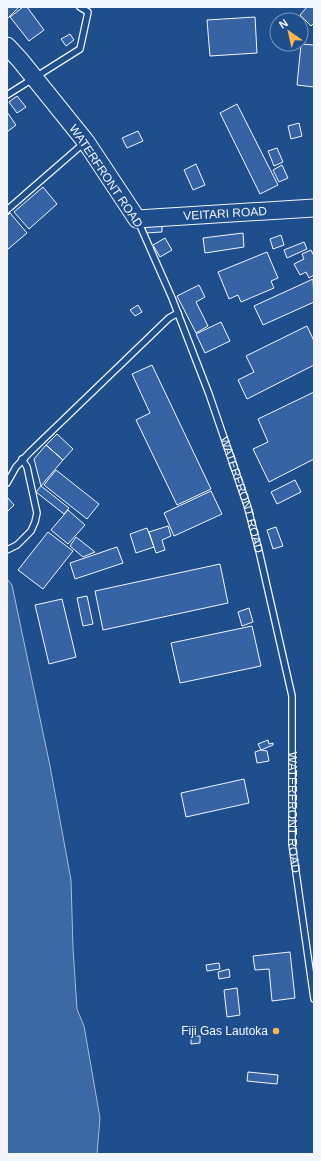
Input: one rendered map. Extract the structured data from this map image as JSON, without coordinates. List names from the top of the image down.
{
  "streets": {
    "main road": ["WATERFRONT ROAD", "VEITARI ROAD"]
  },
  "crossings": [
    ["WATERFRONT ROAD", "VEITARI ROAD"]
  ],
  "places": ["Fiji Gas Lautoka"],
  "north": "top left"
}
